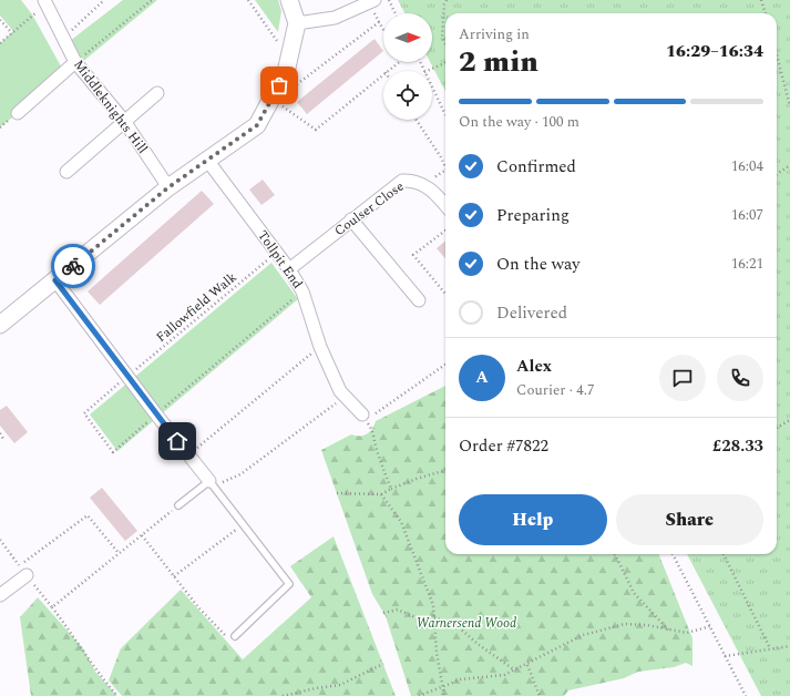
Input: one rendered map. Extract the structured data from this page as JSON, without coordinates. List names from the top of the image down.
{
  "streets": {
    "street": ["Middleknights Hill", "Coulser Close", "Tollpit End"],
    "path": ["Fallowfield Walk"]
  },
  "crossings": [
    ["Coulser Close", "Tollpit End"],
    ["Tollpit End", "Fallowfield Walk"]
  ],
  "parks": ["Warnersend Wood"],
  "north": "right",
  "page": {
    "heading": ["2 min", "Arriving in", "16:29–16:34"],
    "panel": [
      "Alex",
      "Courier · 4.7",
      "Order #7822",
      "£28.33"
    ],
    "bar": "On the way · 100 m",
    "list": [
      ["Confirmed", "16:04"],
      ["Preparing", "16:07"],
      ["On the way", "16:21"],
      "Delivered"
    ],
    "round": "A",
    "buttons": ["Help", "Share"]
  }
}
